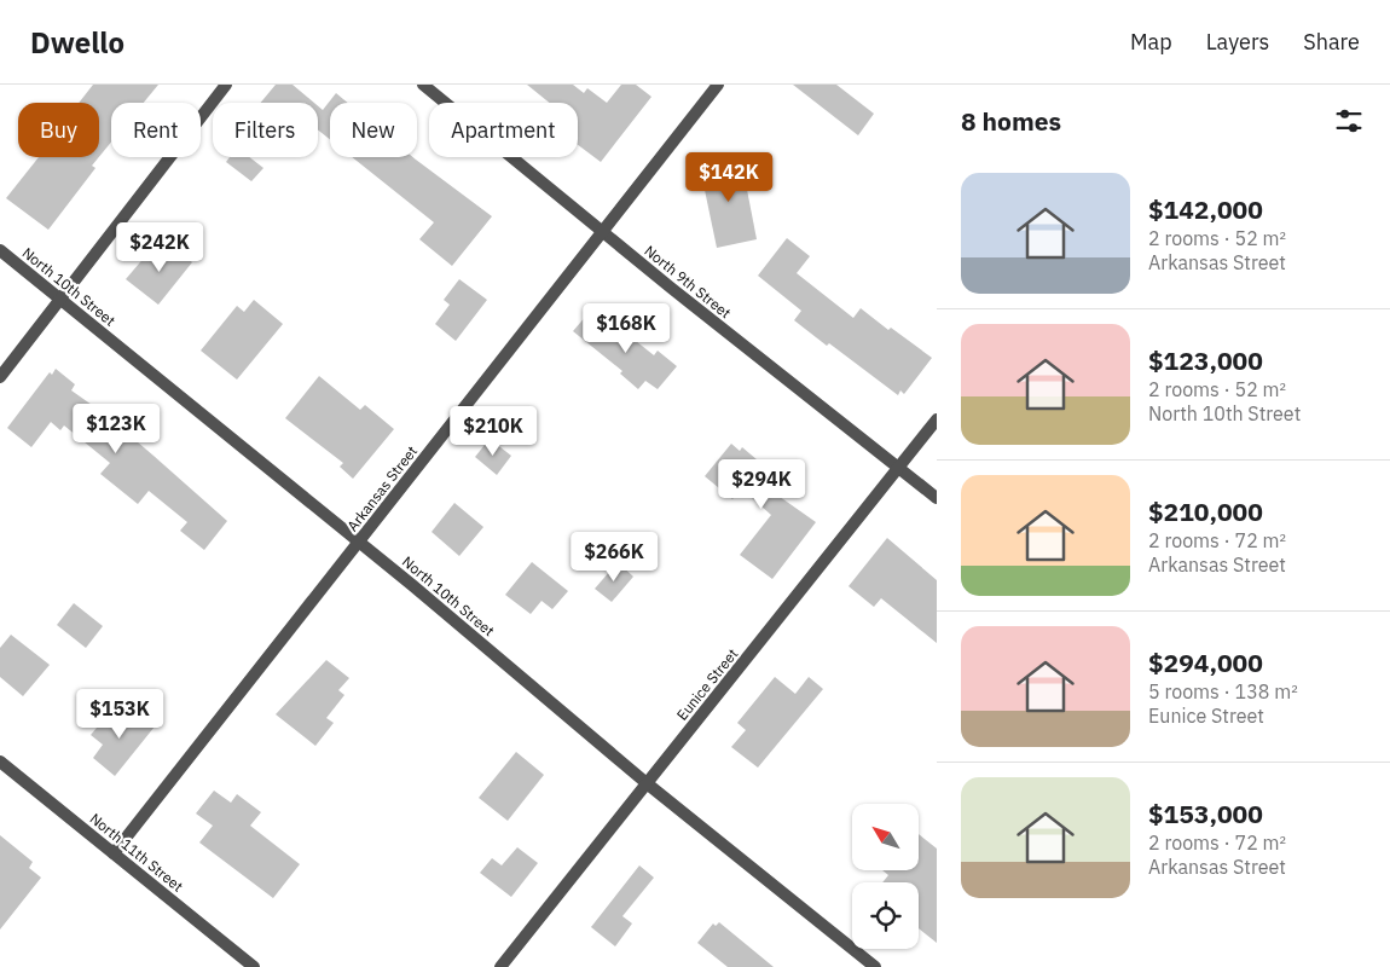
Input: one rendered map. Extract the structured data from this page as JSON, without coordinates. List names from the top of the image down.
{
  "streets": {
    "street": [
      "North 9th Street",
      "North 10th Street",
      "Arkansas Street",
      "Eunice Street",
      "North 11th Street"
    ]
  },
  "crossings": [
    ["North 9th Street", "Arkansas Street"],
    ["North 9th Street", "Eunice Street"],
    ["North 10th Street", "Arkansas Street"],
    ["North 10th Street", "Eunice Street"],
    ["Arkansas Street", "North 11th Street"]
  ],
  "north": "top left",
  "page": {
    "header": "Dwello",
    "nav": ["Map", "Layers", "Share"],
    "heading": "8 homes",
    "chip": [
      "Buy",
      "Rent",
      "Filters",
      "New",
      "Apartment"
    ],
    "price": [
      "$142K",
      "$242K",
      "$168K",
      "$123K",
      "$210K",
      "$294K",
      "$266K",
      "$153K"
    ],
    "list": [
      {
        "name": "$142,000",
        "note": "2 rooms · 52 m² · Arkansas Street"
      },
      {
        "name": "$123,000",
        "note": "2 rooms · 52 m² · North 10th Street"
      },
      {
        "name": "$210,000",
        "note": "2 rooms · 72 m² · Arkansas Street"
      },
      {
        "name": "$294,000",
        "note": "5 rooms · 138 m² · Eunice Street"
      },
      {
        "name": "$153,000",
        "note": "2 rooms · 72 m² · Arkansas Street"
      }
    ]
  }
}
